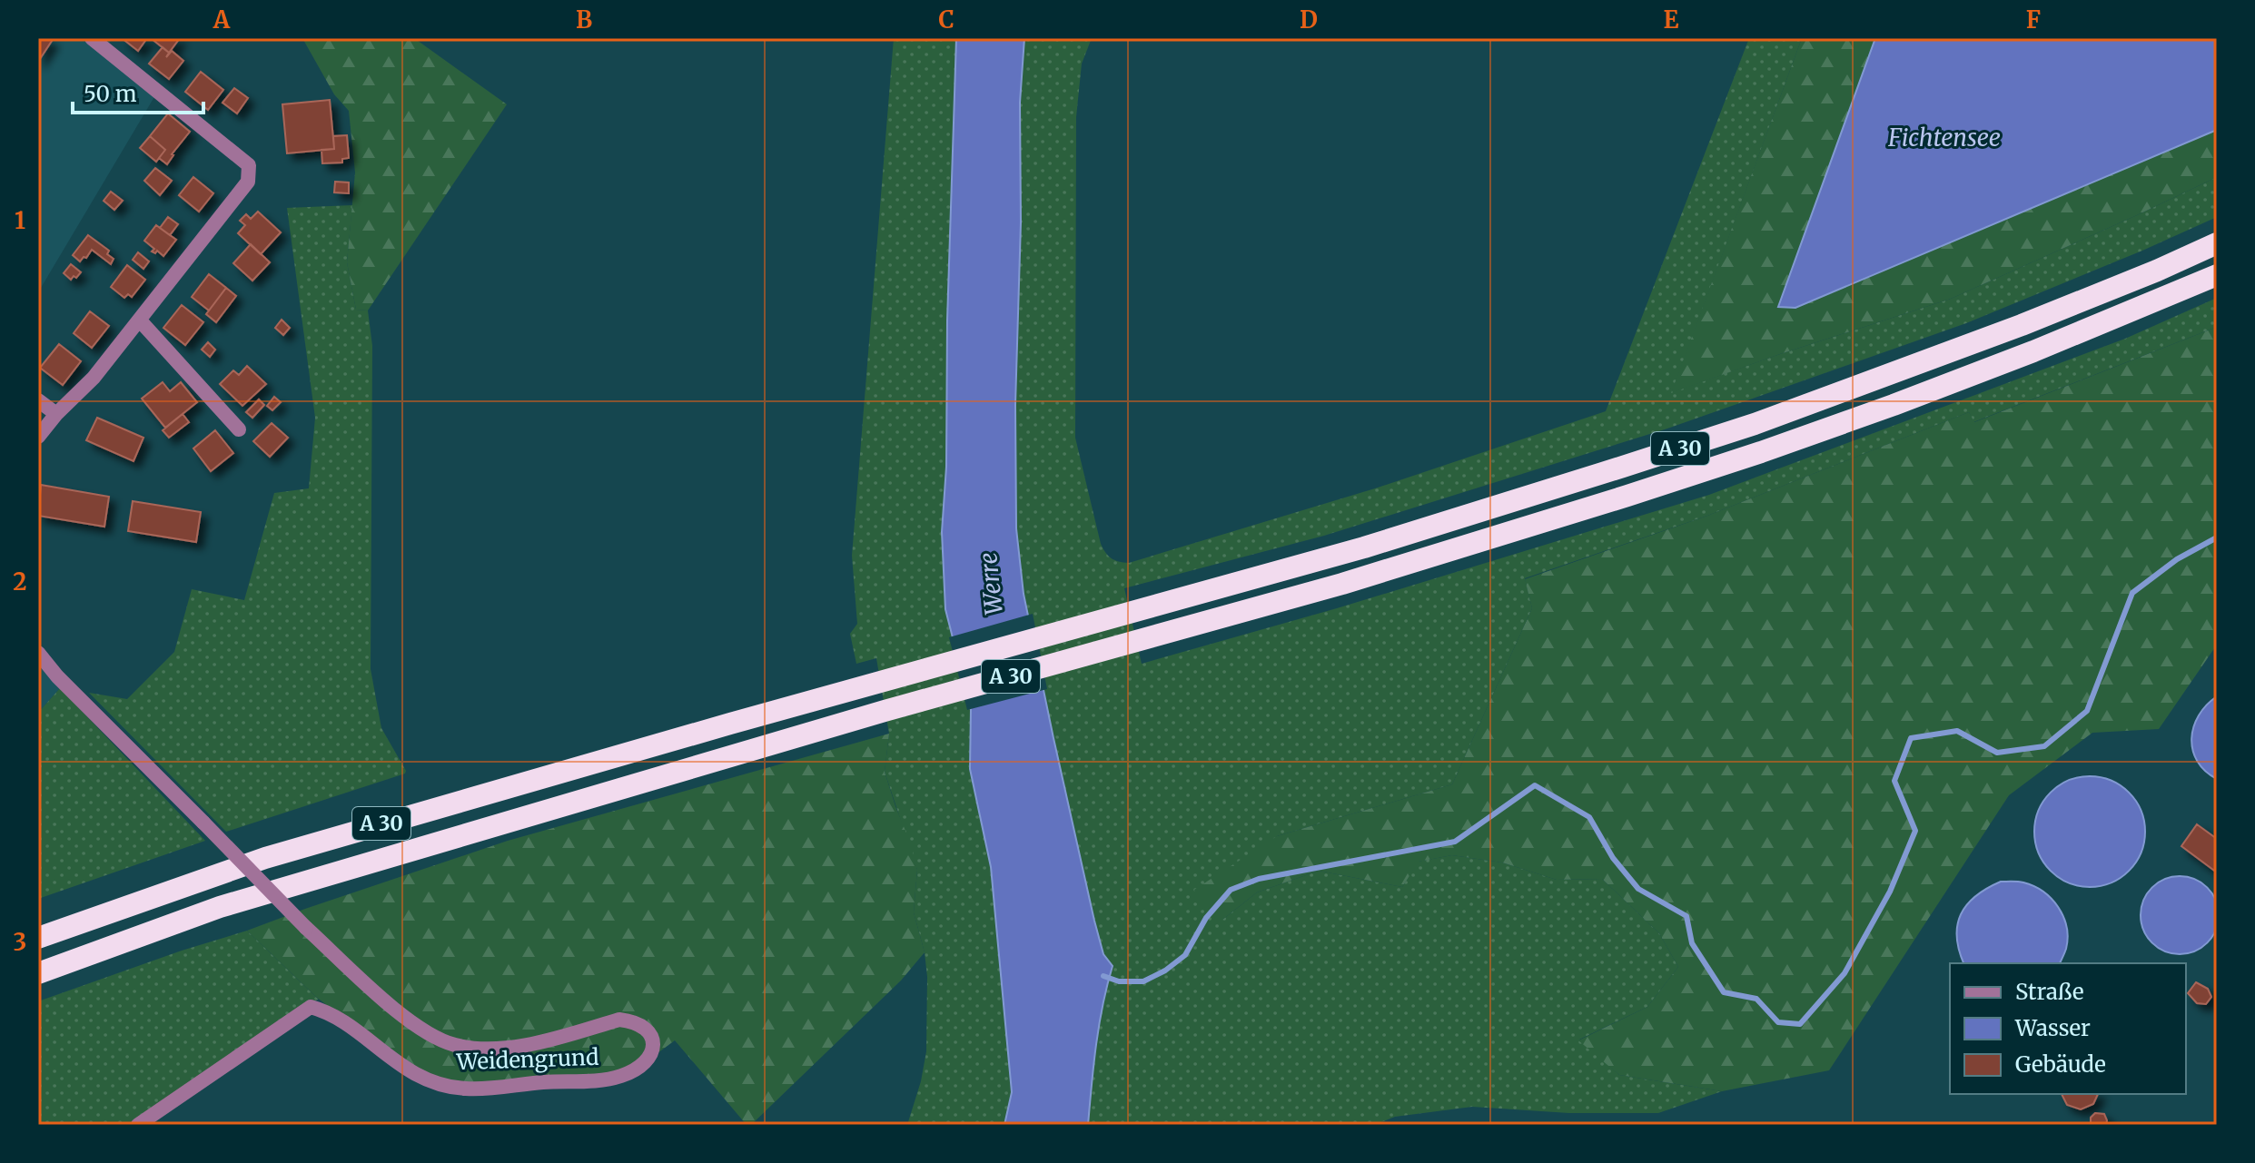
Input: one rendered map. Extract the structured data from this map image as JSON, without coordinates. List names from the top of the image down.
{
  "streets": {
    "highway": ["A 30"],
    "street": ["Weidengrund"]
  },
  "water": ["Fichtensee", "Werre"],
  "legend": ["Straße", "Wasser", "Gebäude"],
  "scale_bar": "50 m",
  "grid": {
    "columns": [
      "A",
      "B",
      "C",
      "D",
      "E",
      "F"
    ],
    "rows": ["1", "2", "3"]
  }
}
